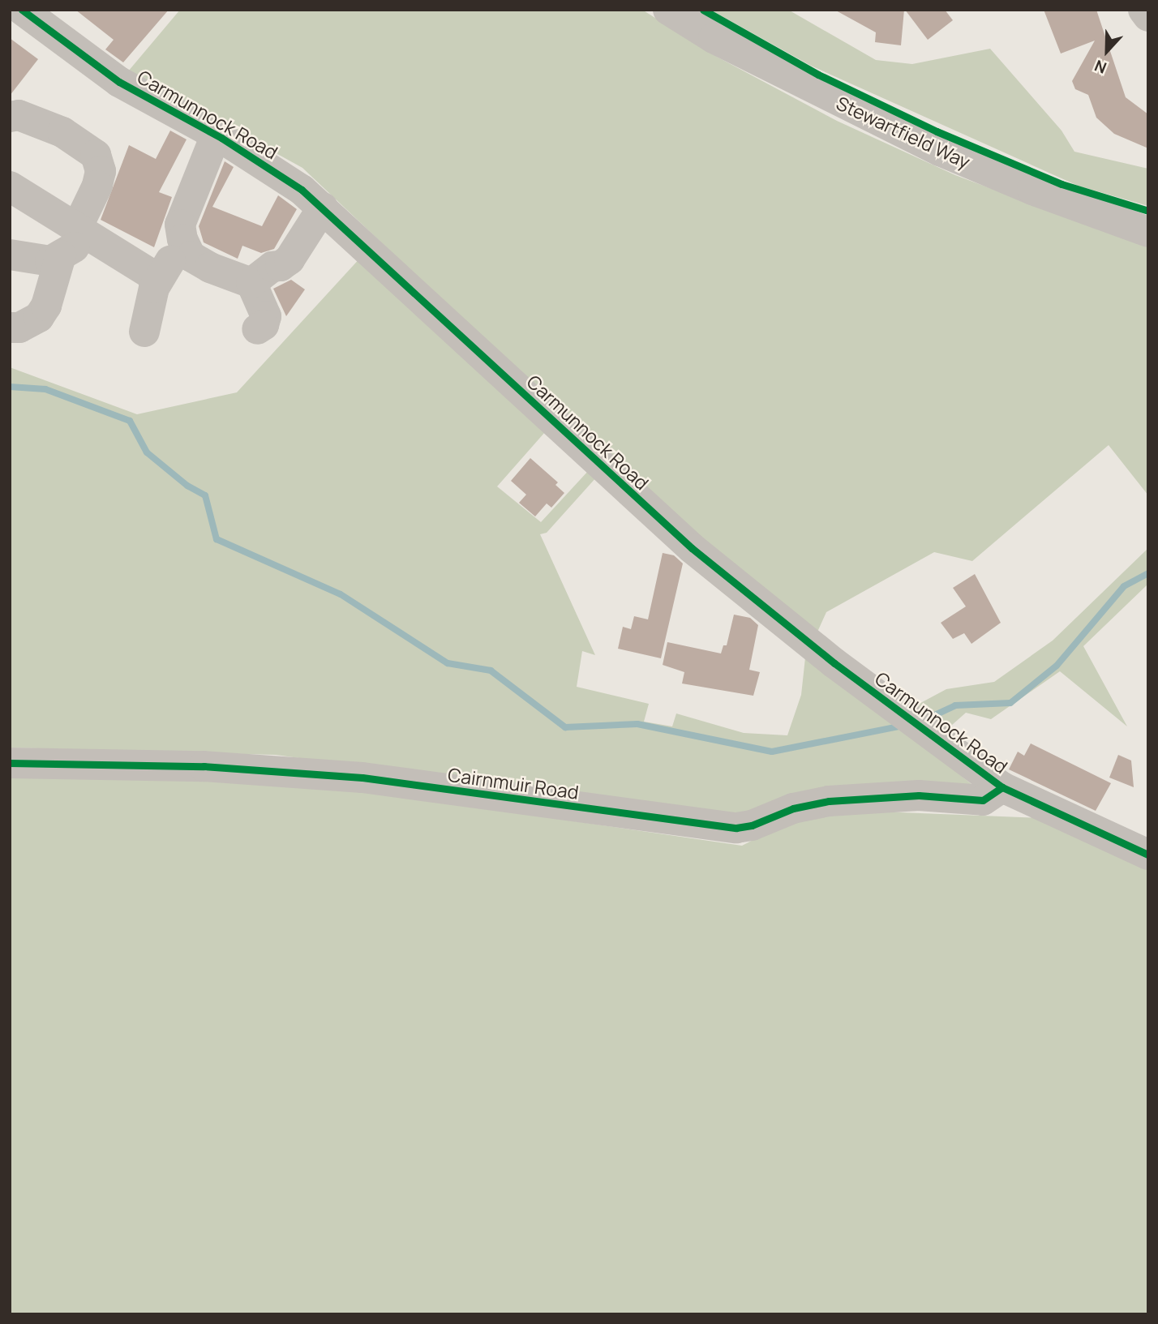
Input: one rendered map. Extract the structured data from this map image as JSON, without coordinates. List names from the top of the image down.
{
  "streets": {
    "street": ["Carmunnock Road", "Stewartfield Way", "Cairnmuir Road"]
  },
  "crossings": [
    ["Carmunnock Road", "Cairnmuir Road"]
  ],
  "north": "bottom"
}
